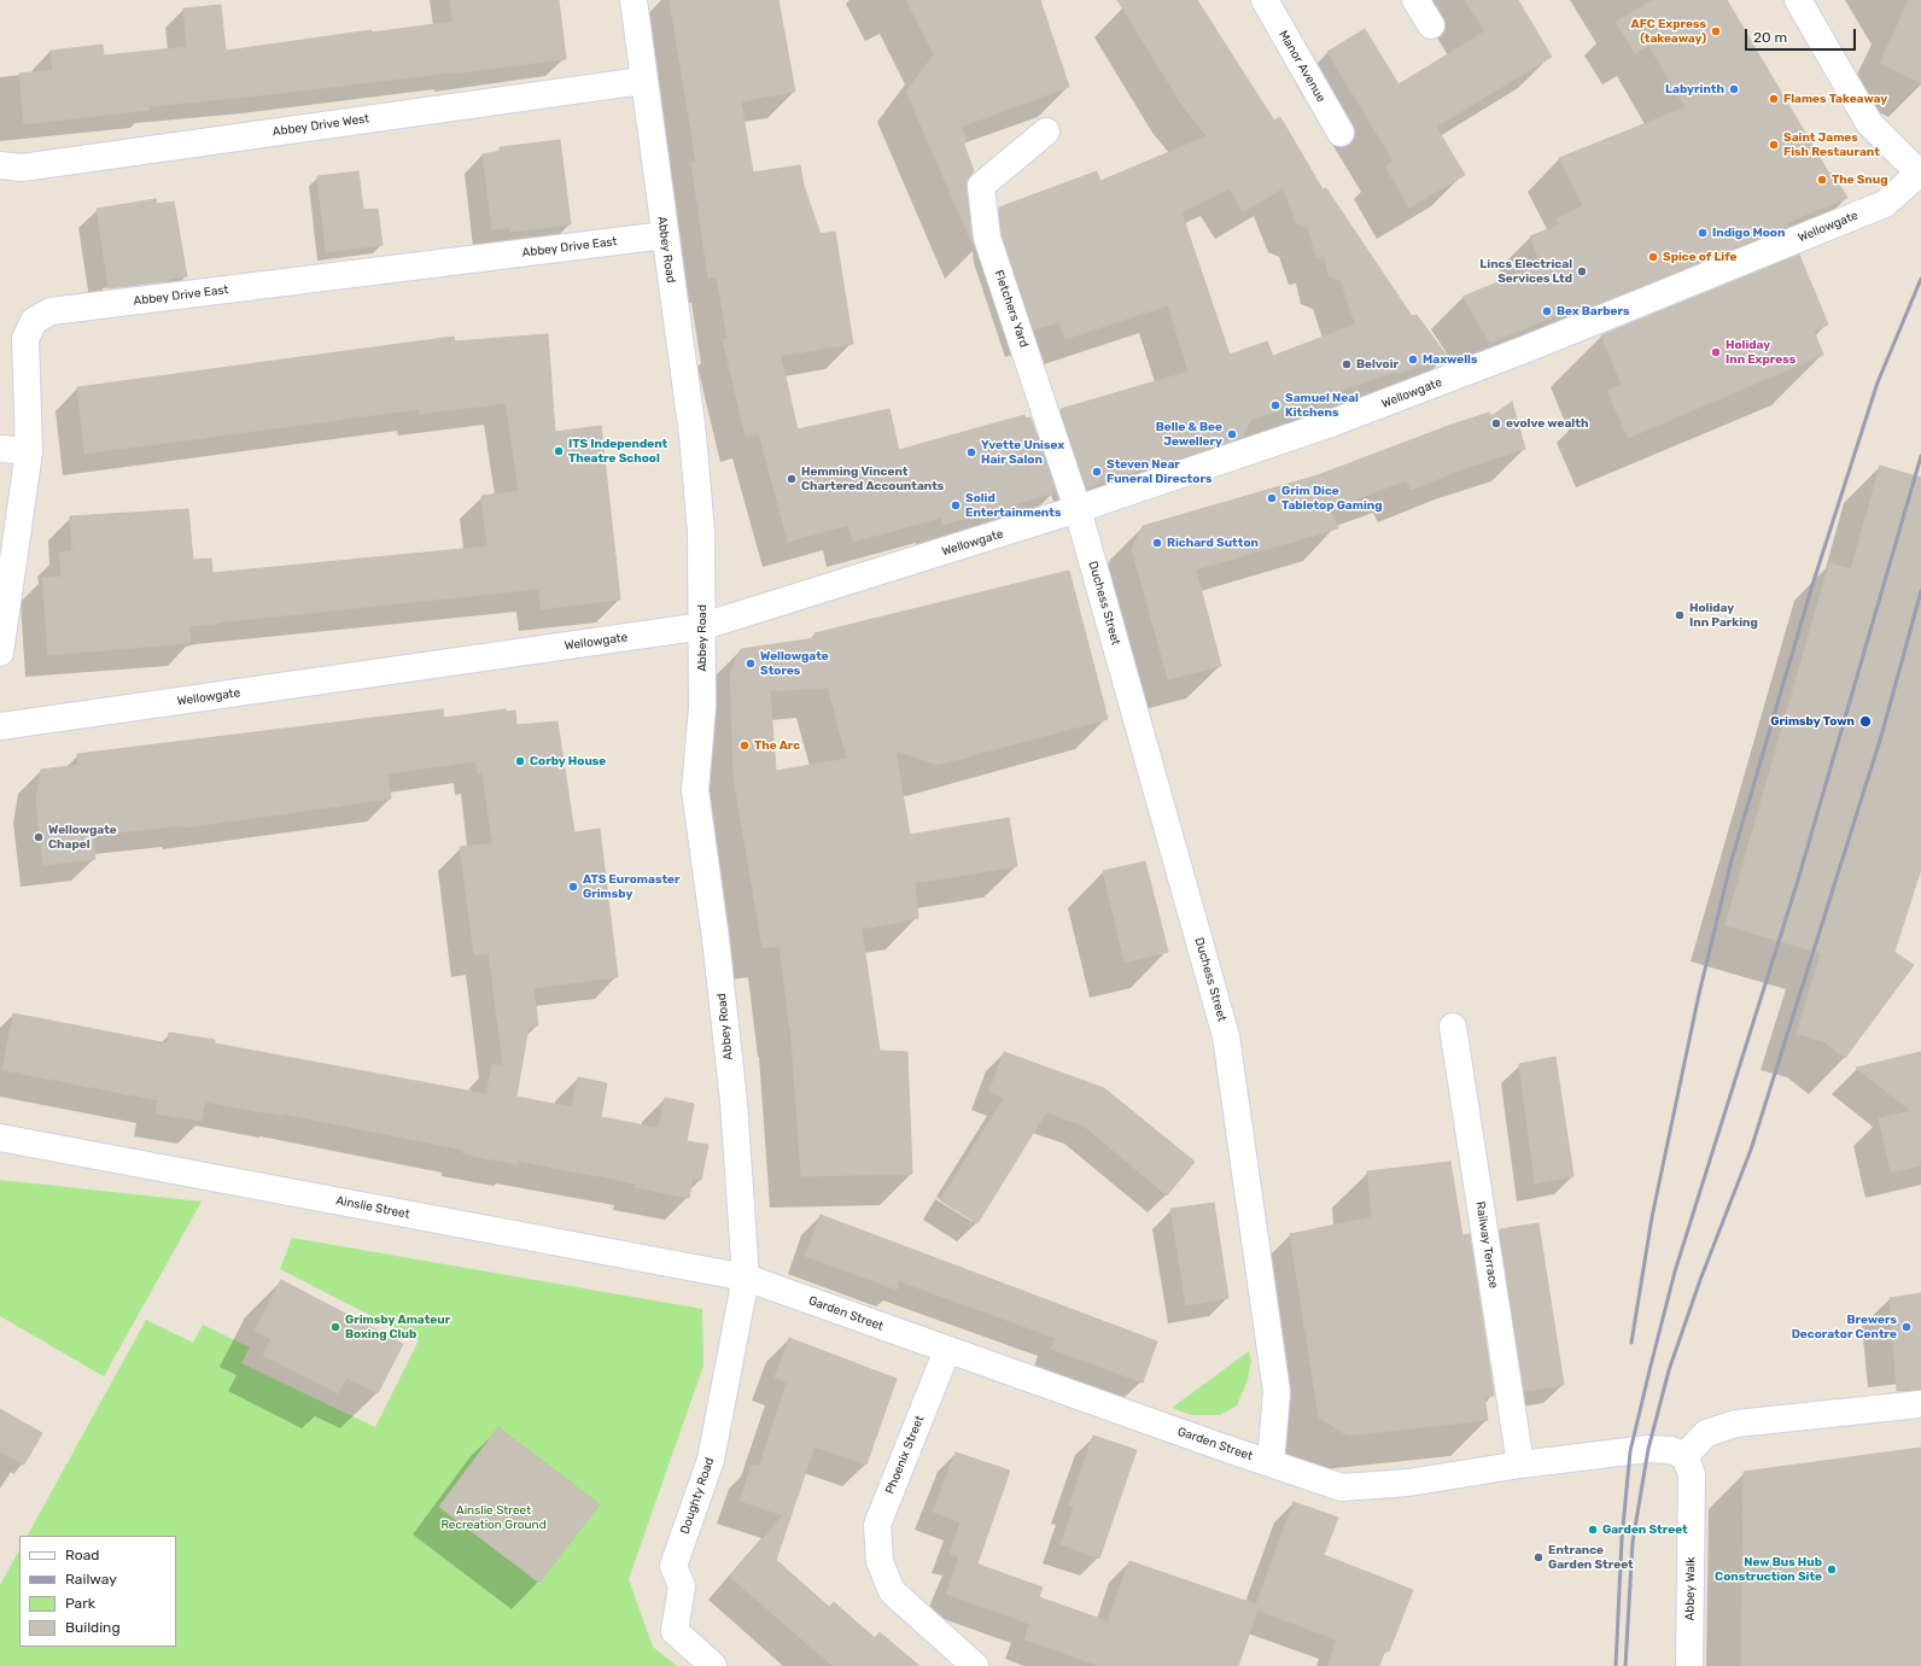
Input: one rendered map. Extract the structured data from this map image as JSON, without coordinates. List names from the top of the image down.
{
  "streets": {
    "street": [
      "Manor Avenue",
      "Abbey Drive West",
      "Wellowgate",
      "Abbey Drive East",
      "Abbey Road",
      "Fletchers Yard",
      "Duchess Street",
      "Ainslie Street",
      "Railway Terrace",
      "Garden Street",
      "Phoenix Street",
      "Doughty Road",
      "Abbey Walk"
    ]
  },
  "crossings": [
    ["Abbey Drive West", "Abbey Road"],
    ["Wellowgate", "Abbey Road"],
    ["Wellowgate", "Fletchers Yard"],
    ["Wellowgate", "Duchess Street"],
    ["Abbey Drive East", "Abbey Road"],
    ["Abbey Road", "Ainslie Street"],
    ["Abbey Road", "Garden Street"],
    ["Abbey Road", "Doughty Road"],
    ["Fletchers Yard", "Duchess Street"],
    ["Duchess Street", "Garden Street"],
    ["Ainslie Street", "Garden Street"],
    ["Ainslie Street", "Doughty Road"],
    ["Railway Terrace", "Garden Street"],
    ["Garden Street", "Phoenix Street"],
    ["Garden Street", "Doughty Road"],
    ["Garden Street", "Abbey Walk"]
  ],
  "parks": ["Ainslie Street Recreation Ground"],
  "places": [
    "AFC Express (takeaway)",
    "Labyrinth",
    "Flames Takeaway",
    "Saint James Fish Restaurant",
    "The Snug",
    "Indigo Moon",
    "Spice of Life",
    "Lincs Electrical Services Ltd",
    "Bex Barbers",
    "Holiday Inn Express",
    "Maxwells",
    "Belvoir",
    "Samuel Neal Kitchens",
    "evolve wealth",
    "Belle & Bee Jewellery",
    "ITS Independent Theatre School",
    "Yvette Unisex Hair Salon",
    "Steven Near Funeral Directors",
    "Hemming Vincent Chartered Accountants",
    "Grim Dice Tabletop Gaming",
    "Solid Entertainments",
    "Richard Sutton",
    "Holiday Inn Parking",
    "Wellowgate Stores",
    "Grimsby Town",
    "The Arc",
    "Corby House",
    "Wellowgate Chapel",
    "ATS Euromaster Grimsby",
    "Grimsby Amateur Boxing Club",
    "Brewers Decorator Centre",
    "Garden Street",
    "Entrance Garden Street",
    "New Bus Hub Construction Site"
  ],
  "legend": [
    "Road",
    "Railway",
    "Park",
    "Building"
  ],
  "scale_bar": "20 m"
}
